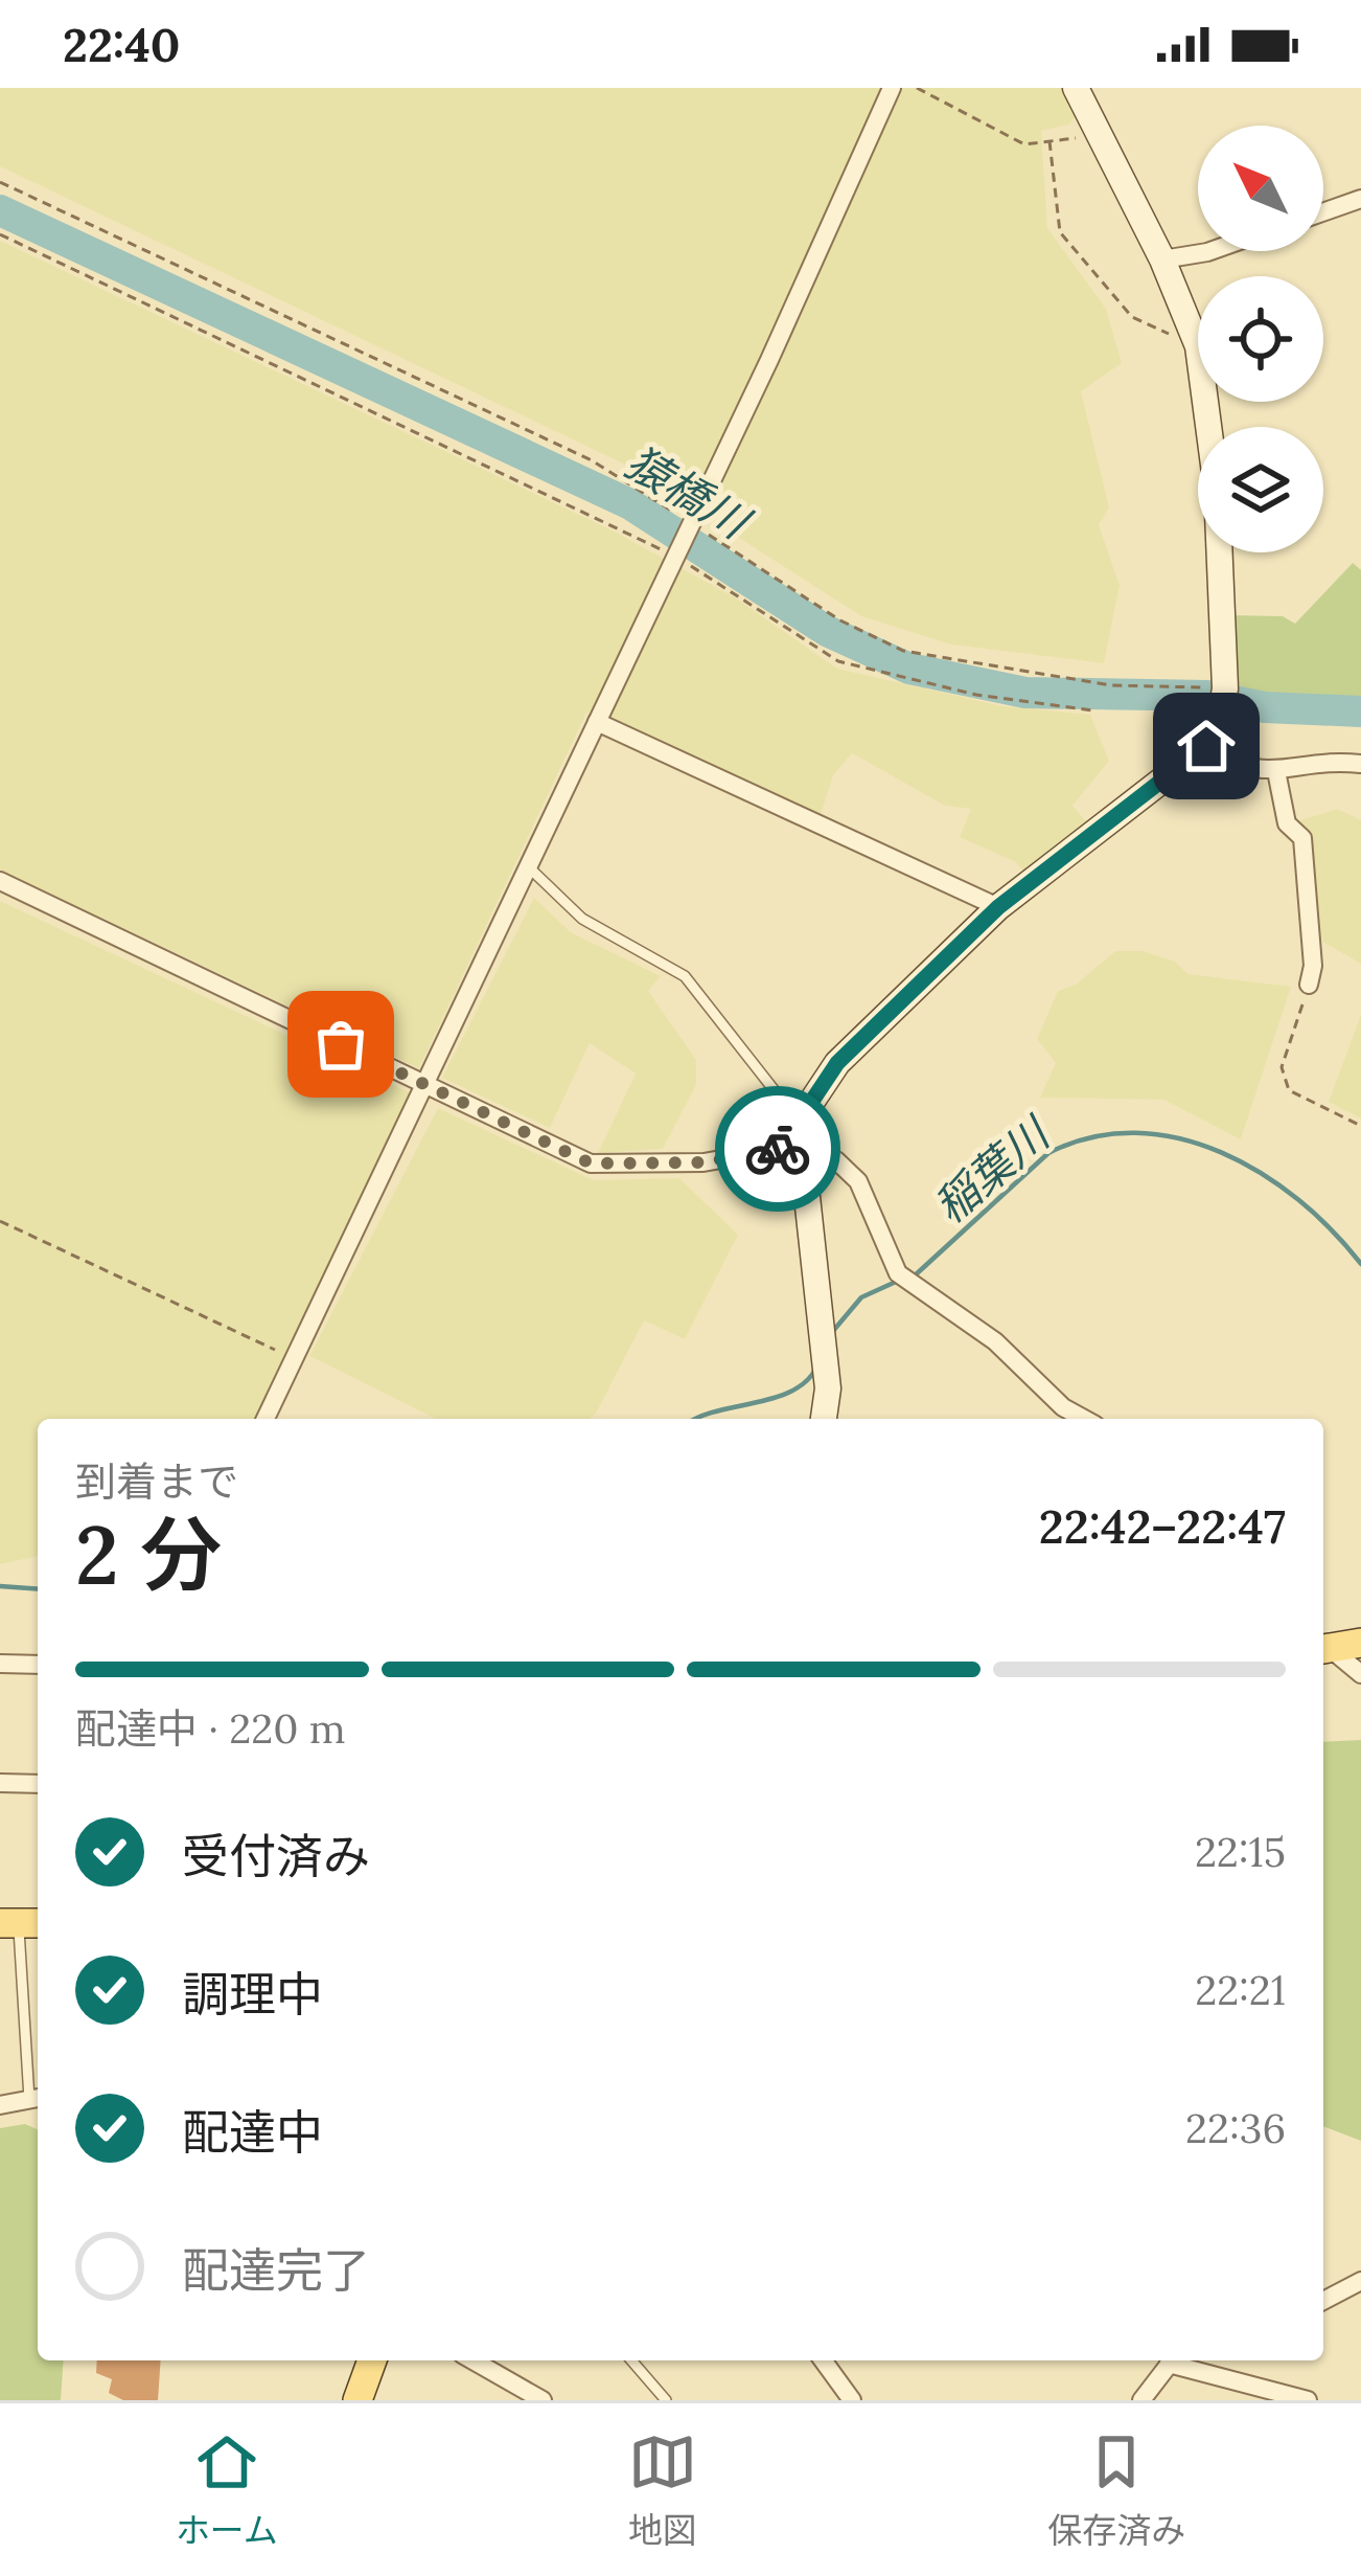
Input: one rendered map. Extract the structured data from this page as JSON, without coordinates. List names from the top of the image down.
{
  "water": ["猿橋川", "稲葉川"],
  "north": "top left",
  "page": {
    "status": "22:40",
    "heading": ["2 分", "到着まで", "22:42–22:47"],
    "bar": "配達中 · 220 m",
    "list": [
      ["受付済み", "22:15"],
      ["調理中", "22:21"],
      ["配達中", "22:36"],
      "配達完了"
    ],
    "tabs": ["ホーム", "地図", "保存済み"]
  }
}
